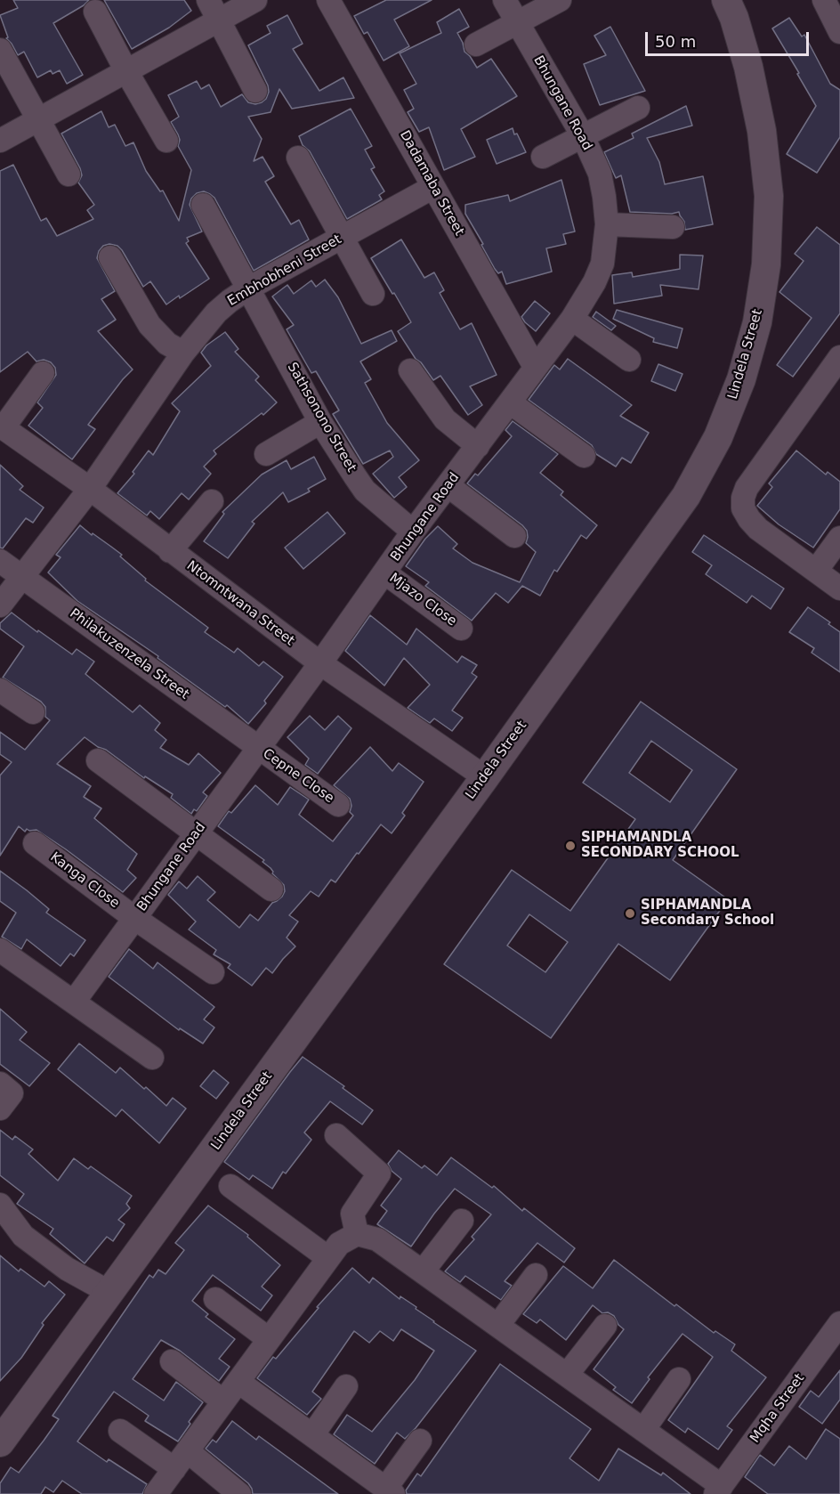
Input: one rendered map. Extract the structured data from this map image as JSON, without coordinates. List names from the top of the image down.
{
  "streets": {
    "street": [
      "Bhungane Road",
      "Dadamaba Street",
      "Embhobheni Street",
      "Lindela Street",
      "Sathsonono Street",
      "Mjazo Close",
      "Ntomntwana Street",
      "Philakuzenzela Street",
      "Cepne Close",
      "Kanga Close",
      "Mqha Street"
    ]
  },
  "crossings": [
    ["Bhungane Road", "Dadamaba Street"],
    ["Bhungane Road", "Sathsonono Street"],
    ["Bhungane Road", "Mjazo Close"],
    ["Bhungane Road", "Ntomntwana Street"],
    ["Bhungane Road", "Philakuzenzela Street"],
    ["Bhungane Road", "Cepne Close"],
    ["Bhungane Road", "Kanga Close"],
    ["Dadamaba Street", "Embhobheni Street"],
    ["Embhobheni Street", "Sathsonono Street"],
    ["Embhobheni Street", "Ntomntwana Street"],
    ["Embhobheni Street", "Philakuzenzela Street"],
    ["Lindela Street", "Ntomntwana Street"],
    ["Philakuzenzela Street", "Cepne Close"]
  ],
  "places": ["SIPHAMANDLA SECONDARY SCHOOL", "SIPHAMANDLA Secondary School"],
  "scale_bar": "50 m"
}
